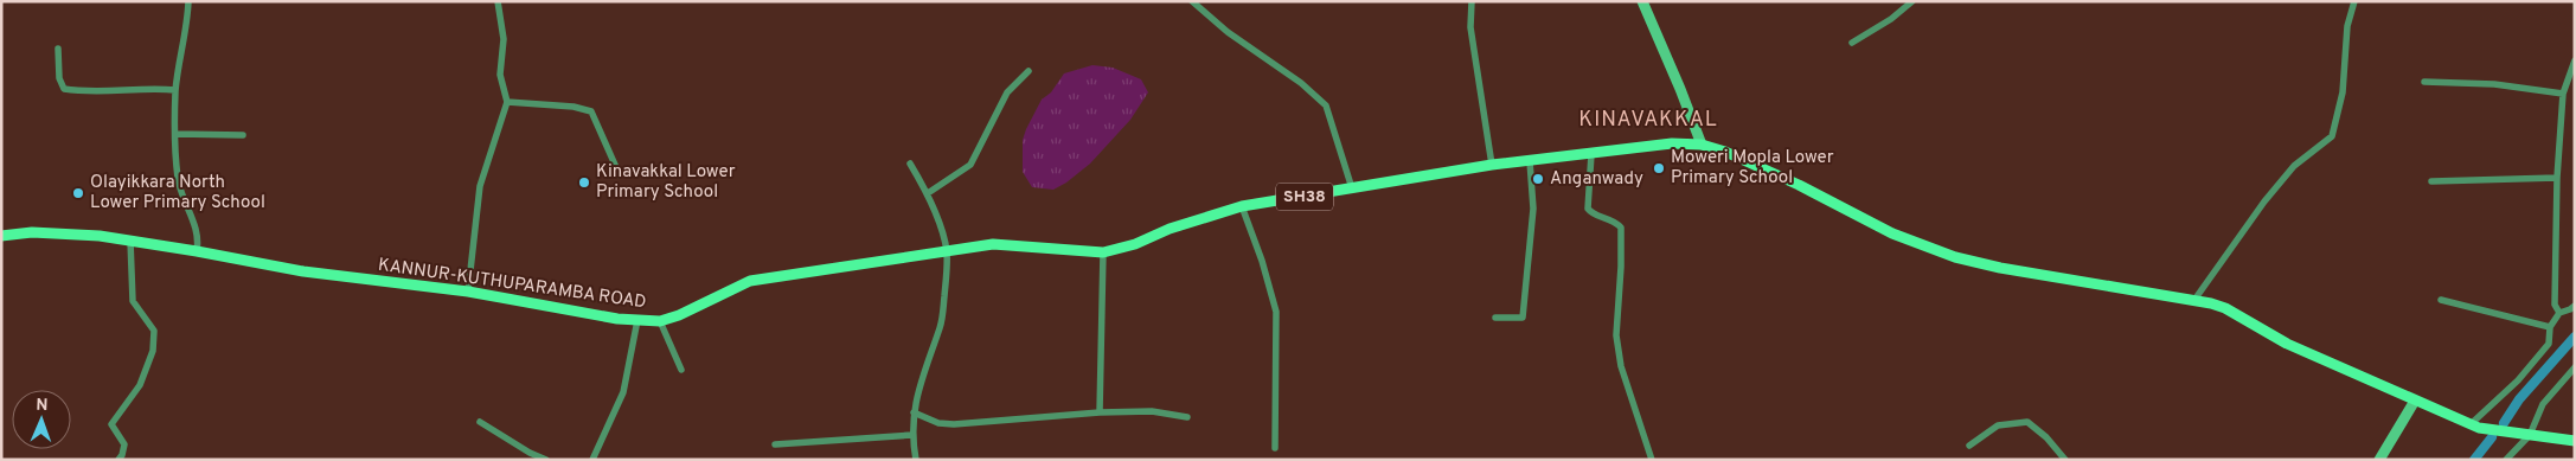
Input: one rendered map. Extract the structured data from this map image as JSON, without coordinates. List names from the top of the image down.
{
  "streets": {
    "main road": ["SH38", "KANNUR-KUTHUPARAMBA ROAD"]
  },
  "districts": ["KINAVAKKAL"],
  "places": [
    "Moweri Mopla Lower Primary School",
    "Anganwady",
    "Kinavakkal Lower Primary School",
    "Olayikkara North Lower Primary School"
  ],
  "north": "top"
}
